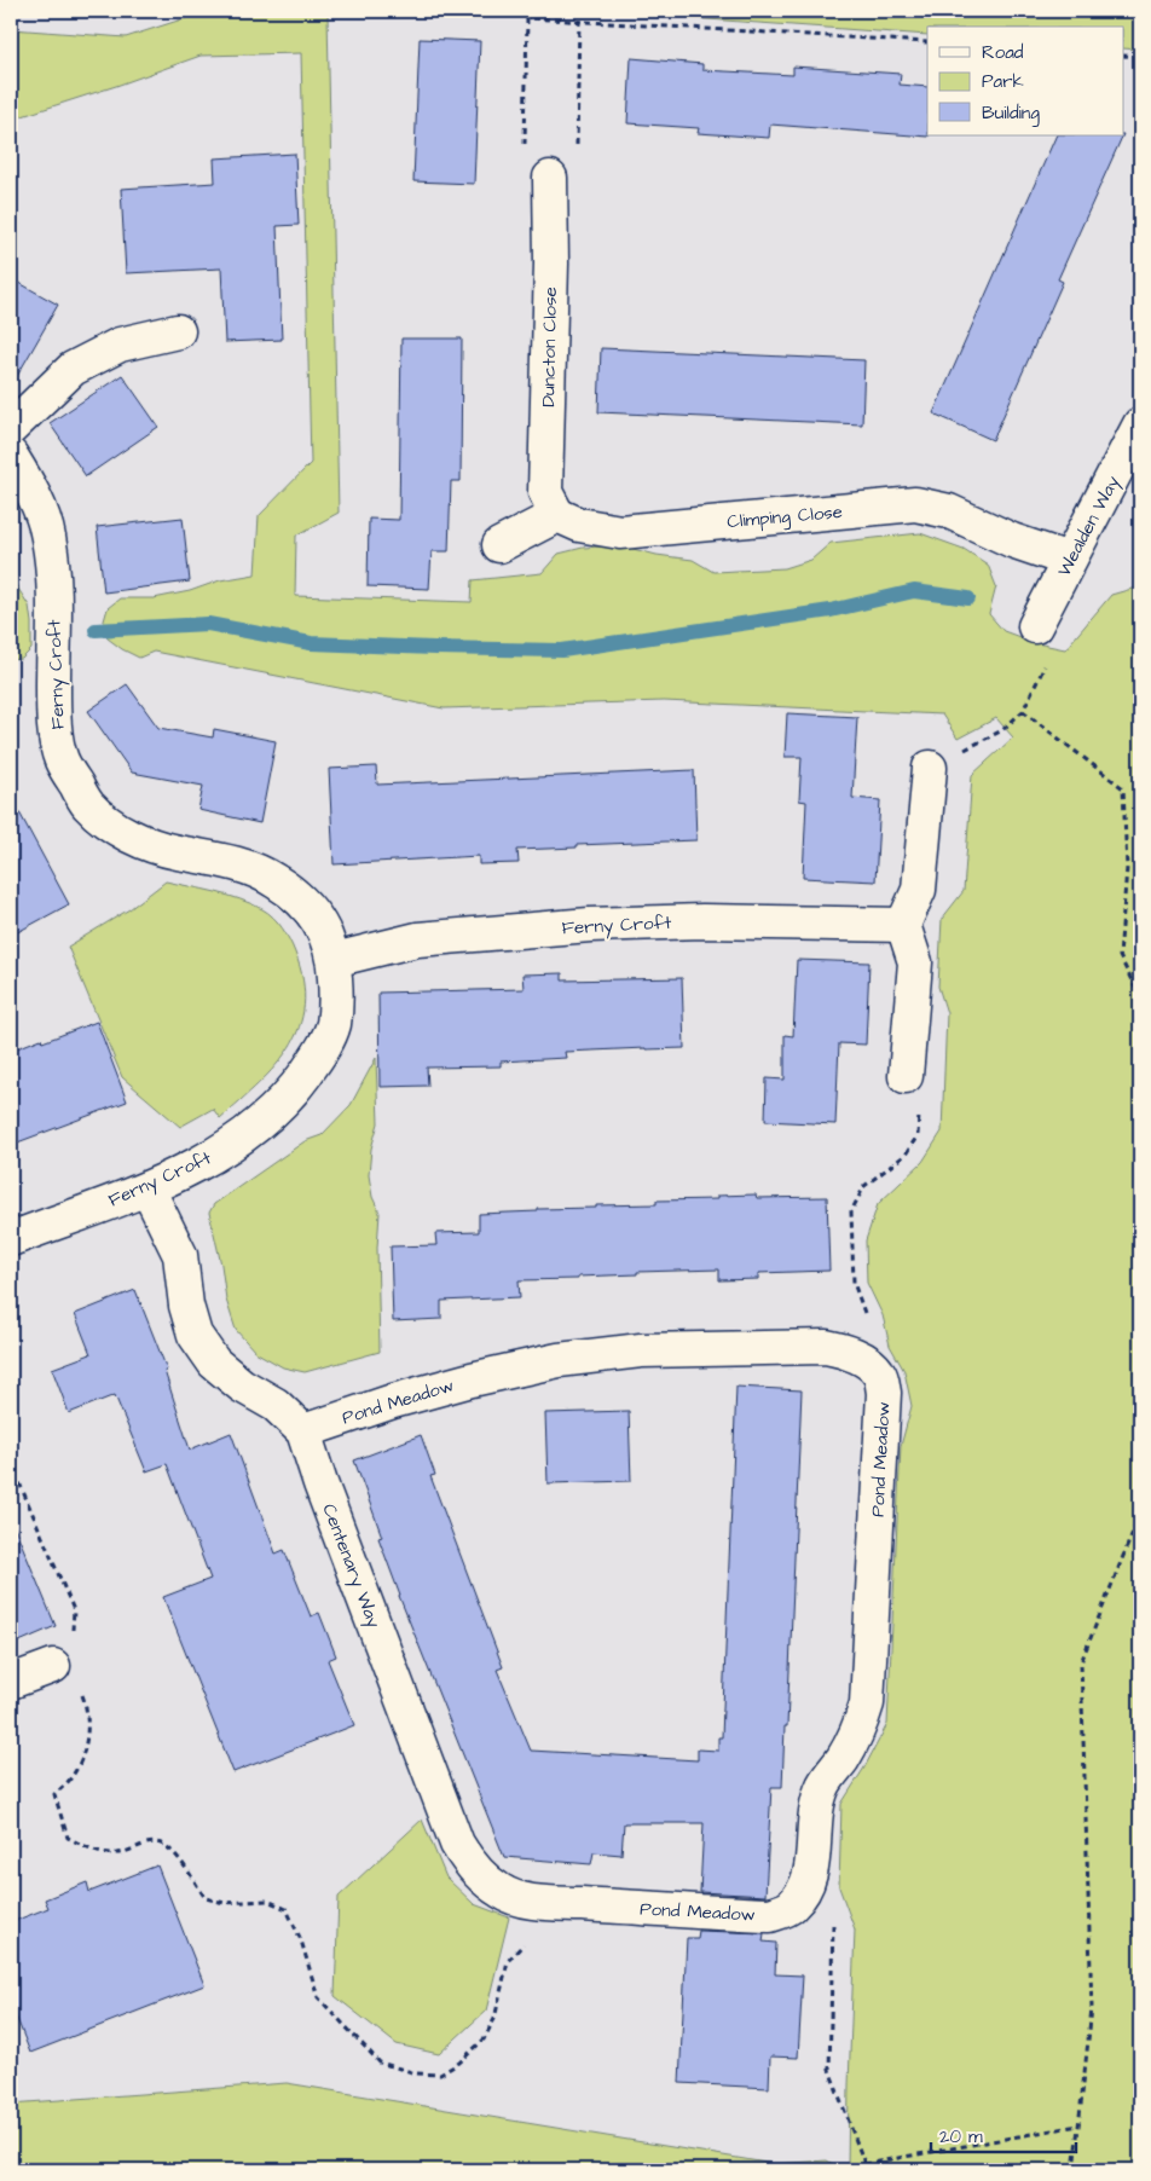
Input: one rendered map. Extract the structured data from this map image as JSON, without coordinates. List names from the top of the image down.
{
  "streets": {
    "street": [
      "Duncton Close",
      "Climping Close",
      "Wealden Way",
      "Ferny Croft",
      "Pond Meadow",
      "Centenary Way"
    ]
  },
  "crossings": [
    ["Duncton Close", "Climping Close"],
    ["Climping Close", "Wealden Way"],
    ["Ferny Croft", "Centenary Way"],
    ["Pond Meadow", "Centenary Way"]
  ],
  "legend": ["Road", "Park", "Building"],
  "scale_bar": "20 m"
}
